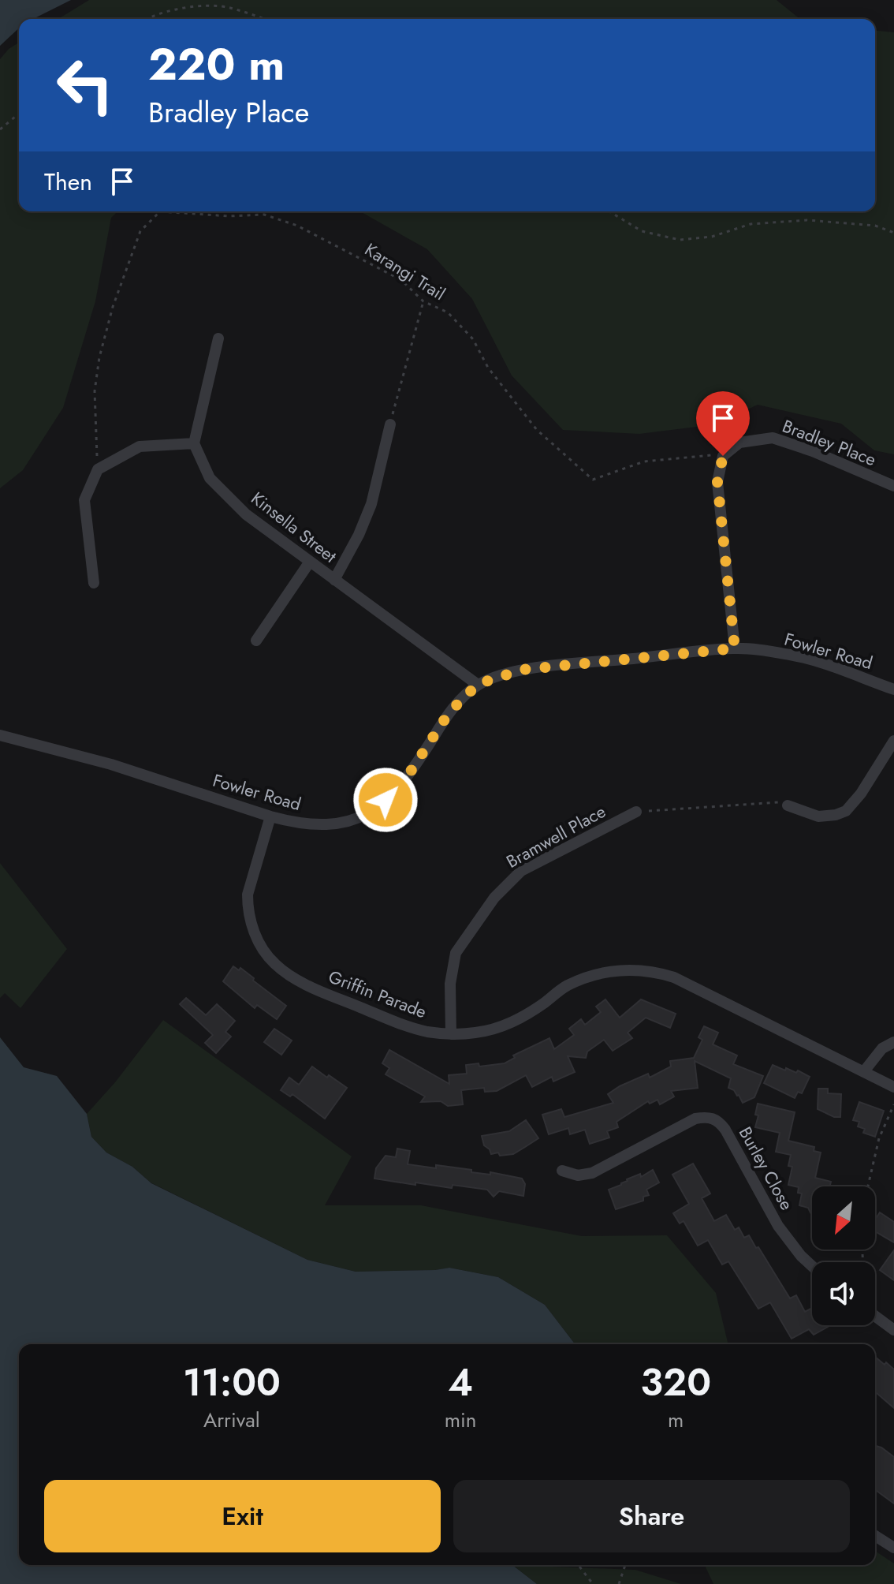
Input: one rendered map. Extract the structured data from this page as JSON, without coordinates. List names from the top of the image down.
{
  "streets": {
    "street": [
      "Bradley Place",
      "Kinsella Street",
      "Fowler Road",
      "Bramwell Place",
      "Griffin Parade",
      "Burley Close"
    ],
    "path": ["Karangi Trail"]
  },
  "crossings": [
    ["Karangi Trail", "Bradley Place"],
    ["Kinsella Street", "Fowler Road"],
    ["Fowler Road", "Griffin Parade"],
    ["Bramwell Place", "Griffin Parade"]
  ],
  "north": "bottom left",
  "page": {
    "turn": ["220 m", "Bradley Place"],
    "then": "Then",
    "eta": [
      "11:00",
      "Arrival",
      "4",
      "min",
      "320",
      "m"
    ],
    "buttons": ["Exit", "Share"]
  }
}
